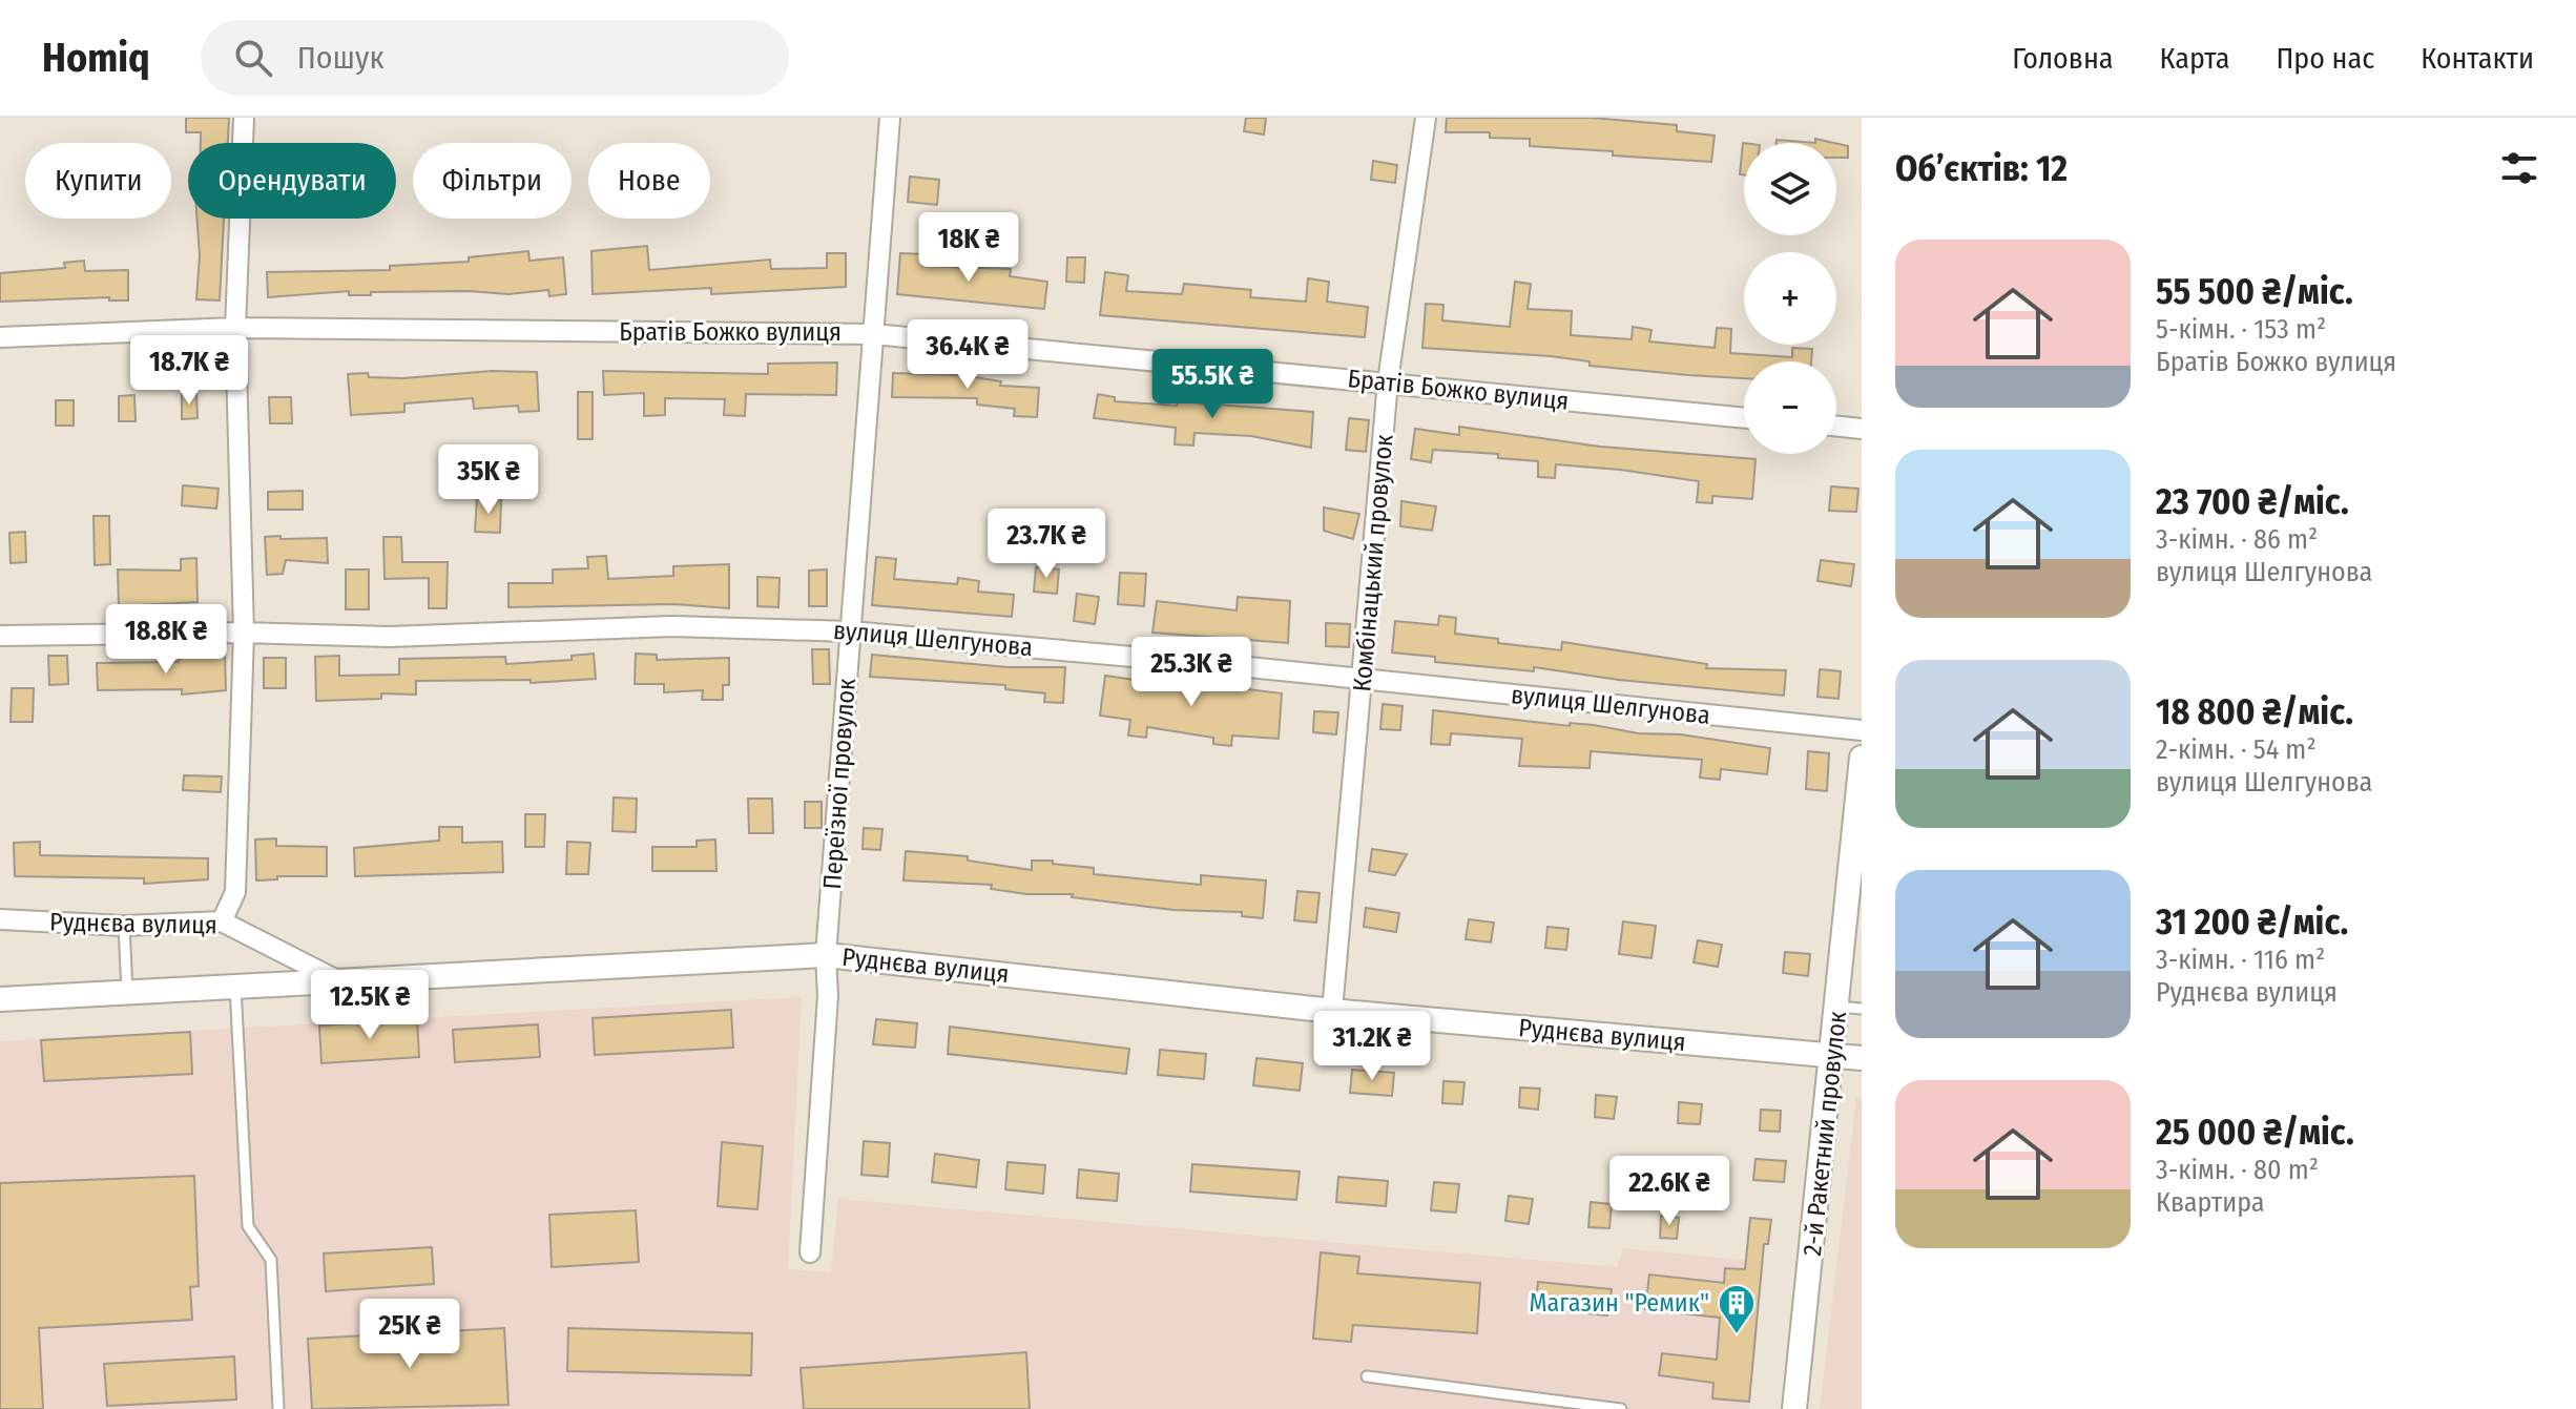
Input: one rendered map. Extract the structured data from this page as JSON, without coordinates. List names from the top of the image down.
{
  "streets": {
    "street": [
      "Братів Божко вулиця",
      "Комбінацький провулок",
      "вулиця Шелгунова",
      "Переїзної провулок",
      "Руднєва вулиця",
      "2-й Ракетний провулок"
    ]
  },
  "crossings": [
    ["Братів Божко вулиця", "Комбінацький провулок"],
    ["Братів Божко вулиця", "Переїзної провулок"],
    ["Комбінацький провулок", "вулиця Шелгунова"],
    ["Комбінацький провулок", "Руднєва вулиця"],
    ["вулиця Шелгунова", "Переїзної провулок"],
    ["Переїзної провулок", "Руднєва вулиця"],
    ["Руднєва вулиця", "2-й Ракетний провулок"]
  ],
  "places": {
    "building": ["Магазин \"Ремик\""]
  },
  "page": {
    "header": "Homiq",
    "search": "Пошук",
    "nav": [
      "Головна",
      "Карта",
      "Про нас",
      "Контакти"
    ],
    "heading": "Об’єктів: 12",
    "map_buttons": ["+", "−"],
    "chip": [
      "Купити",
      "Орендувати",
      "Фільтри",
      "Нове"
    ],
    "price": [
      "18K ₴",
      "36.4K ₴",
      "18.7K ₴",
      "55.5K ₴",
      "35K ₴",
      "23.7K ₴",
      "18.8K ₴",
      "25.3K ₴",
      "12.5K ₴",
      "31.2K ₴",
      "22.6K ₴",
      "25K ₴"
    ],
    "list": [
      {
        "name": "55 500 ₴/міс.",
        "note": "5-кімн. · 153 m² · Братів Божко вулиця"
      },
      {
        "name": "23 700 ₴/міс.",
        "note": "3-кімн. · 86 m² · вулиця Шелгунова"
      },
      {
        "name": "18 800 ₴/міс.",
        "note": "2-кімн. · 54 m² · вулиця Шелгунова"
      },
      {
        "name": "31 200 ₴/міс.",
        "note": "3-кімн. · 116 m² · Руднєва вулиця"
      },
      {
        "name": "25 000 ₴/міс.",
        "note": "3-кімн. · 80 m² · Квартира"
      }
    ]
  }
}
